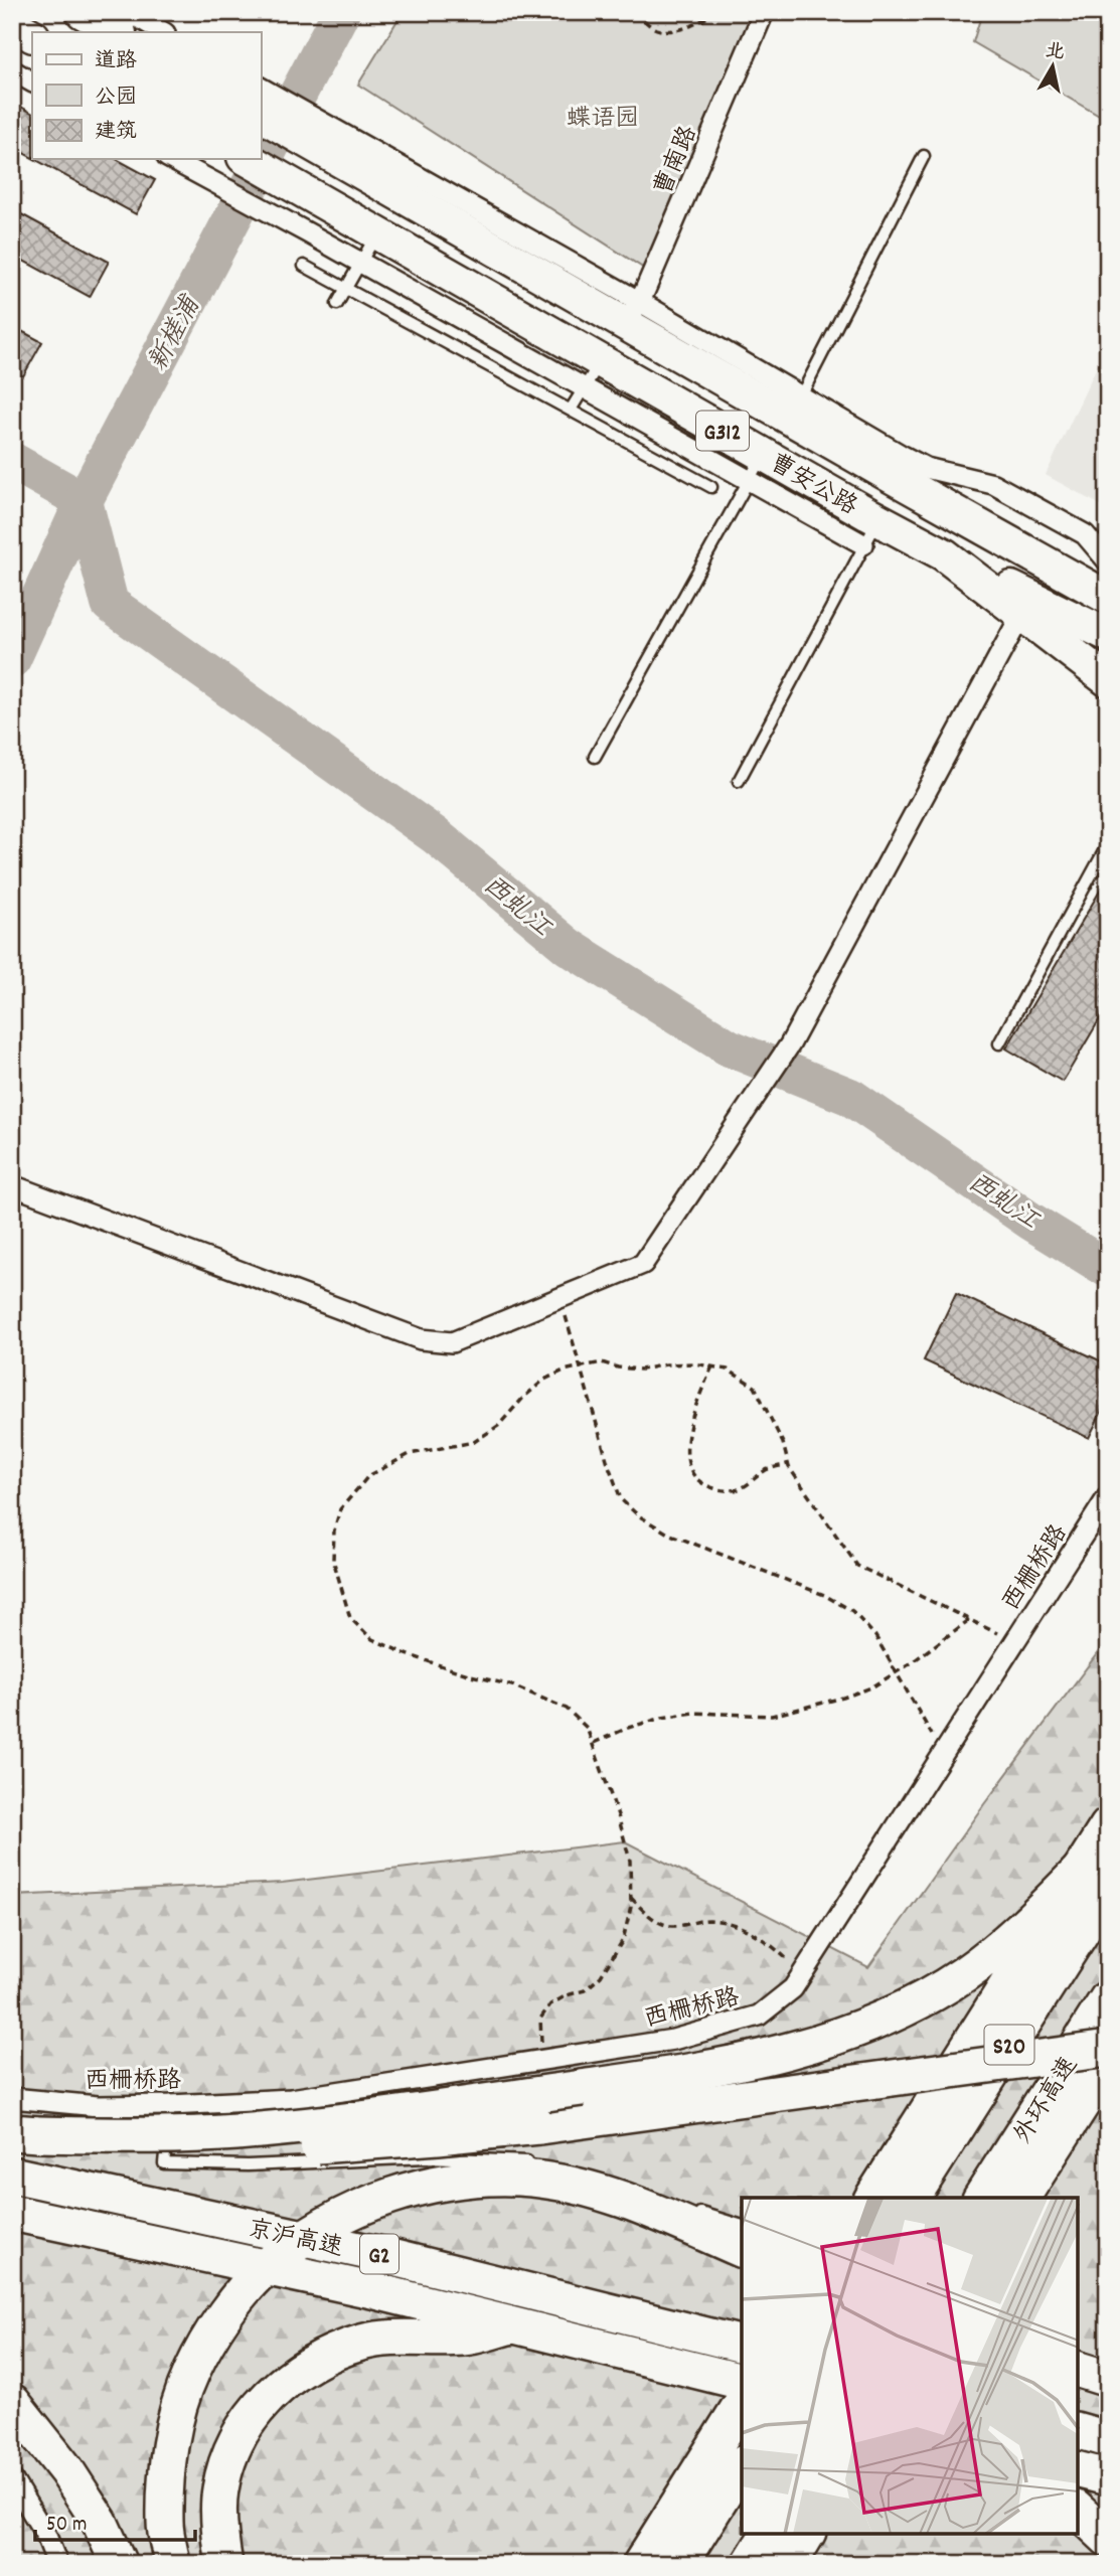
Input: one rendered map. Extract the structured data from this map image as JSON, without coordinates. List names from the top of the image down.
{
  "streets": {
    "highway": [
      "G312",
      "曹安公路",
      "S20",
      "外环高速",
      "京沪高速",
      "G2"
    ],
    "street": ["曹南路", "西栅桥路"]
  },
  "crossings": [
    ["曹南路", "曹安公路"],
    ["G312", "曹安公路"]
  ],
  "water": ["新槎浦", "西虬江"],
  "parks": ["蝶语园"],
  "legend": ["道路", "公园", "建筑"],
  "scale_bar": "50 m",
  "north": "top"
}
